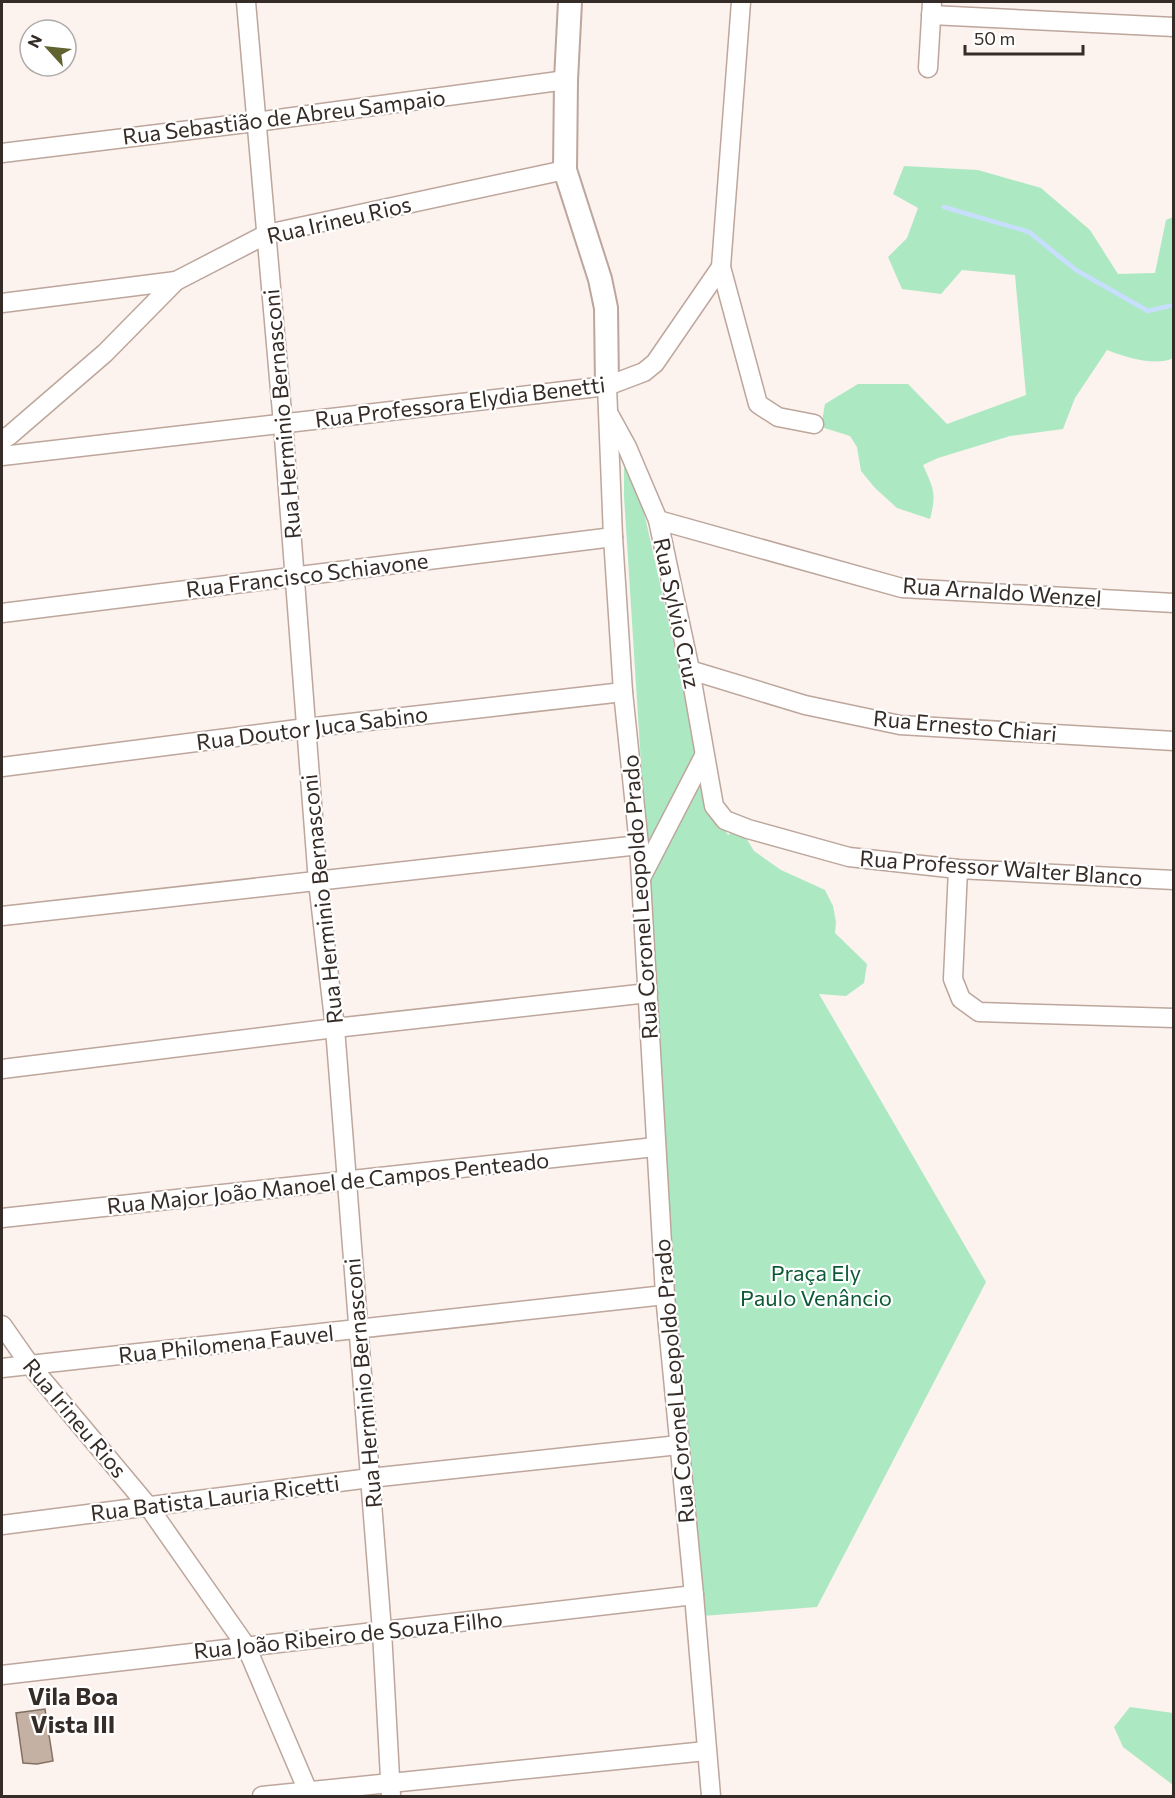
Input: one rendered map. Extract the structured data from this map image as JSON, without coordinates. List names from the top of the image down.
{
  "streets": {
    "street": [
      "Rua Sebastião de Abreu Sampaio",
      "Rua Irineu Rios",
      "Rua Professora Elydia Benetti",
      "Rua Herminio Bernasconi",
      "Rua Francisco Schiavone",
      "Rua Arnaldo Wenzel",
      "Rua Sylvio Cruz",
      "Rua Ernesto Chiari",
      "Rua Doutor Juca Sabino",
      "Rua Professor Walter Blanco",
      "Rua Coronel Leopoldo Prado",
      "Rua Major João Manoel de Campos Penteado",
      "Rua Philomena Fauvel",
      "Rua Batista Lauria Ricetti",
      "Rua João Ribeiro de Souza Filho"
    ]
  },
  "crossings": [
    ["Rua Sebastião de Abreu Sampaio", "Rua Herminio Bernasconi"],
    ["Rua Sebastião de Abreu Sampaio", "Rua Coronel Leopoldo Prado"],
    ["Rua Irineu Rios", "Rua Herminio Bernasconi"],
    ["Rua Irineu Rios", "Rua Coronel Leopoldo Prado"],
    ["Rua Irineu Rios", "Rua Philomena Fauvel"],
    ["Rua Irineu Rios", "Rua Batista Lauria Ricetti"],
    ["Rua Irineu Rios", "Rua João Ribeiro de Souza Filho"],
    ["Rua Professora Elydia Benetti", "Rua Herminio Bernasconi"],
    ["Rua Professora Elydia Benetti", "Rua Coronel Leopoldo Prado"],
    ["Rua Herminio Bernasconi", "Rua Francisco Schiavone"],
    ["Rua Herminio Bernasconi", "Rua Doutor Juca Sabino"],
    ["Rua Herminio Bernasconi", "Rua Major João Manoel de Campos Penteado"],
    ["Rua Herminio Bernasconi", "Rua Philomena Fauvel"],
    ["Rua Herminio Bernasconi", "Rua Batista Lauria Ricetti"],
    ["Rua Herminio Bernasconi", "Rua João Ribeiro de Souza Filho"],
    ["Rua Francisco Schiavone", "Rua Coronel Leopoldo Prado"],
    ["Rua Arnaldo Wenzel", "Rua Sylvio Cruz"],
    ["Rua Sylvio Cruz", "Rua Ernesto Chiari"],
    ["Rua Sylvio Cruz", "Rua Professor Walter Blanco"],
    ["Rua Sylvio Cruz", "Rua Coronel Leopoldo Prado"],
    ["Rua Doutor Juca Sabino", "Rua Coronel Leopoldo Prado"],
    ["Rua Coronel Leopoldo Prado", "Rua Major João Manoel de Campos Penteado"],
    ["Rua Coronel Leopoldo Prado", "Rua Philomena Fauvel"],
    ["Rua Coronel Leopoldo Prado", "Rua Batista Lauria Ricetti"],
    ["Rua Coronel Leopoldo Prado", "Rua João Ribeiro de Souza Filho"]
  ],
  "districts": ["Vila Boa Vista III"],
  "parks": ["Praça Ely Paulo Venâncio"],
  "scale_bar": "50 m",
  "north": "top left"
}
